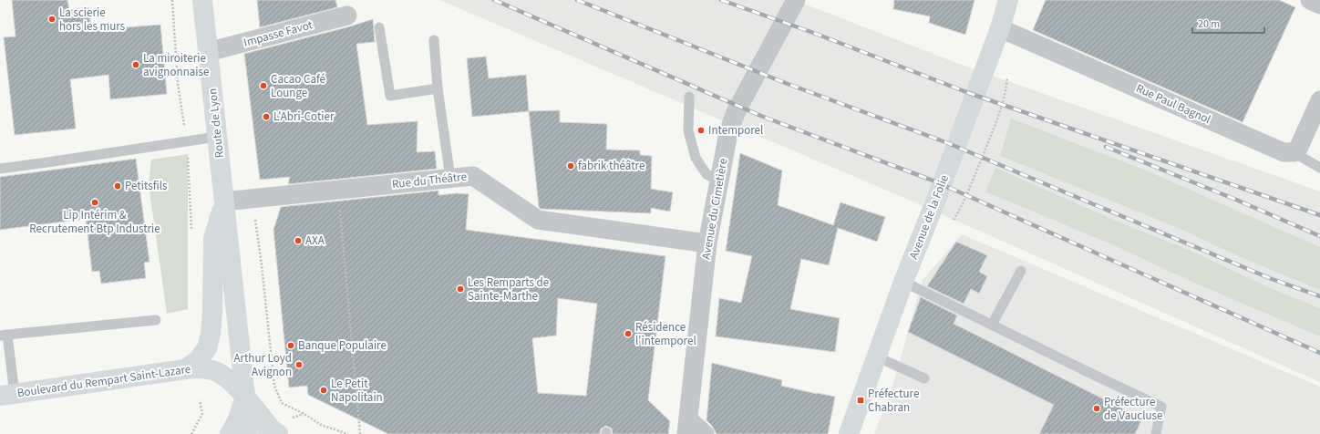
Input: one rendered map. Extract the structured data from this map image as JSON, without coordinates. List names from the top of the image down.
{
  "streets": {
    "main road": ["Route de Lyon", "Avenue de la Folie", "Boulevard du Rempart Saint-Lazare"],
    "street": [
      "Impasse Favot",
      "Rue Paul Bagnol",
      "Rue du Théâtre",
      "Avenue du Cimetière"
    ]
  },
  "crossings": [
    ["Impasse Favot", "Route de Lyon"],
    ["Rue Paul Bagnol", "Avenue de la Folie"],
    ["Route de Lyon", "Rue du Théâtre"],
    ["Route de Lyon", "Boulevard du Rempart Saint-Lazare"],
    ["Rue du Théâtre", "Avenue du Cimetière"]
  ],
  "places": {
    "other": [
      "La scierie hors les murs",
      "La miroiterie avignonnaise",
      "Cacao Café Lounge",
      "L'Abri-Cotier",
      "Intemporel",
      "fabrik théâtre",
      "Petitsfils",
      "Lip Intérim & Recrutement Btp Industrie",
      "AXA",
      "Les Remparts de Sainte-Marthe",
      "Résidence l'intemporel",
      "Banque Populaire",
      "Arthur Loyd Avignon",
      "Le Petit Napolitain",
      "Préfecture de Vaucluse"
    ],
    "transit": ["Préfecture Chabran"]
  },
  "scale_bar": "20 m"
}
